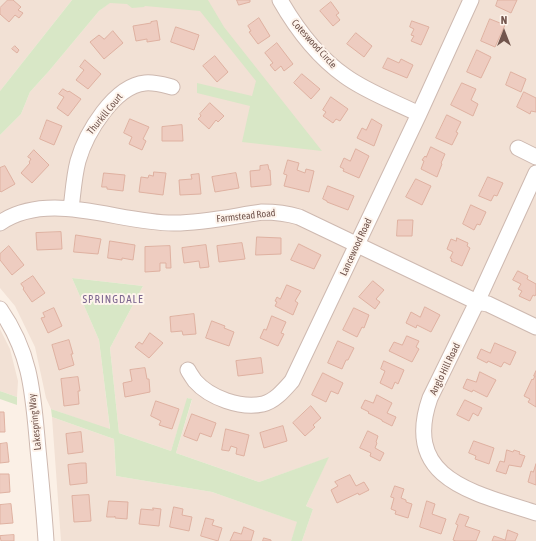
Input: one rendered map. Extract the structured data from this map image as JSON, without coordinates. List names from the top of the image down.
{
  "streets": {
    "street": [
      "Coteswood Circle",
      "Thurkill Court",
      "Farmstead Road",
      "Lancewood Road",
      "Anglo Hill Road",
      "Lakespring Way"
    ]
  },
  "crossings": [
    ["Coteswood Circle", "Lancewood Road"],
    ["Thurkill Court", "Farmstead Road"],
    ["Farmstead Road", "Lancewood Road"],
    ["Farmstead Road", "Anglo Hill Road"]
  ],
  "districts": ["SPRINGDALE"],
  "north": "top"
}
